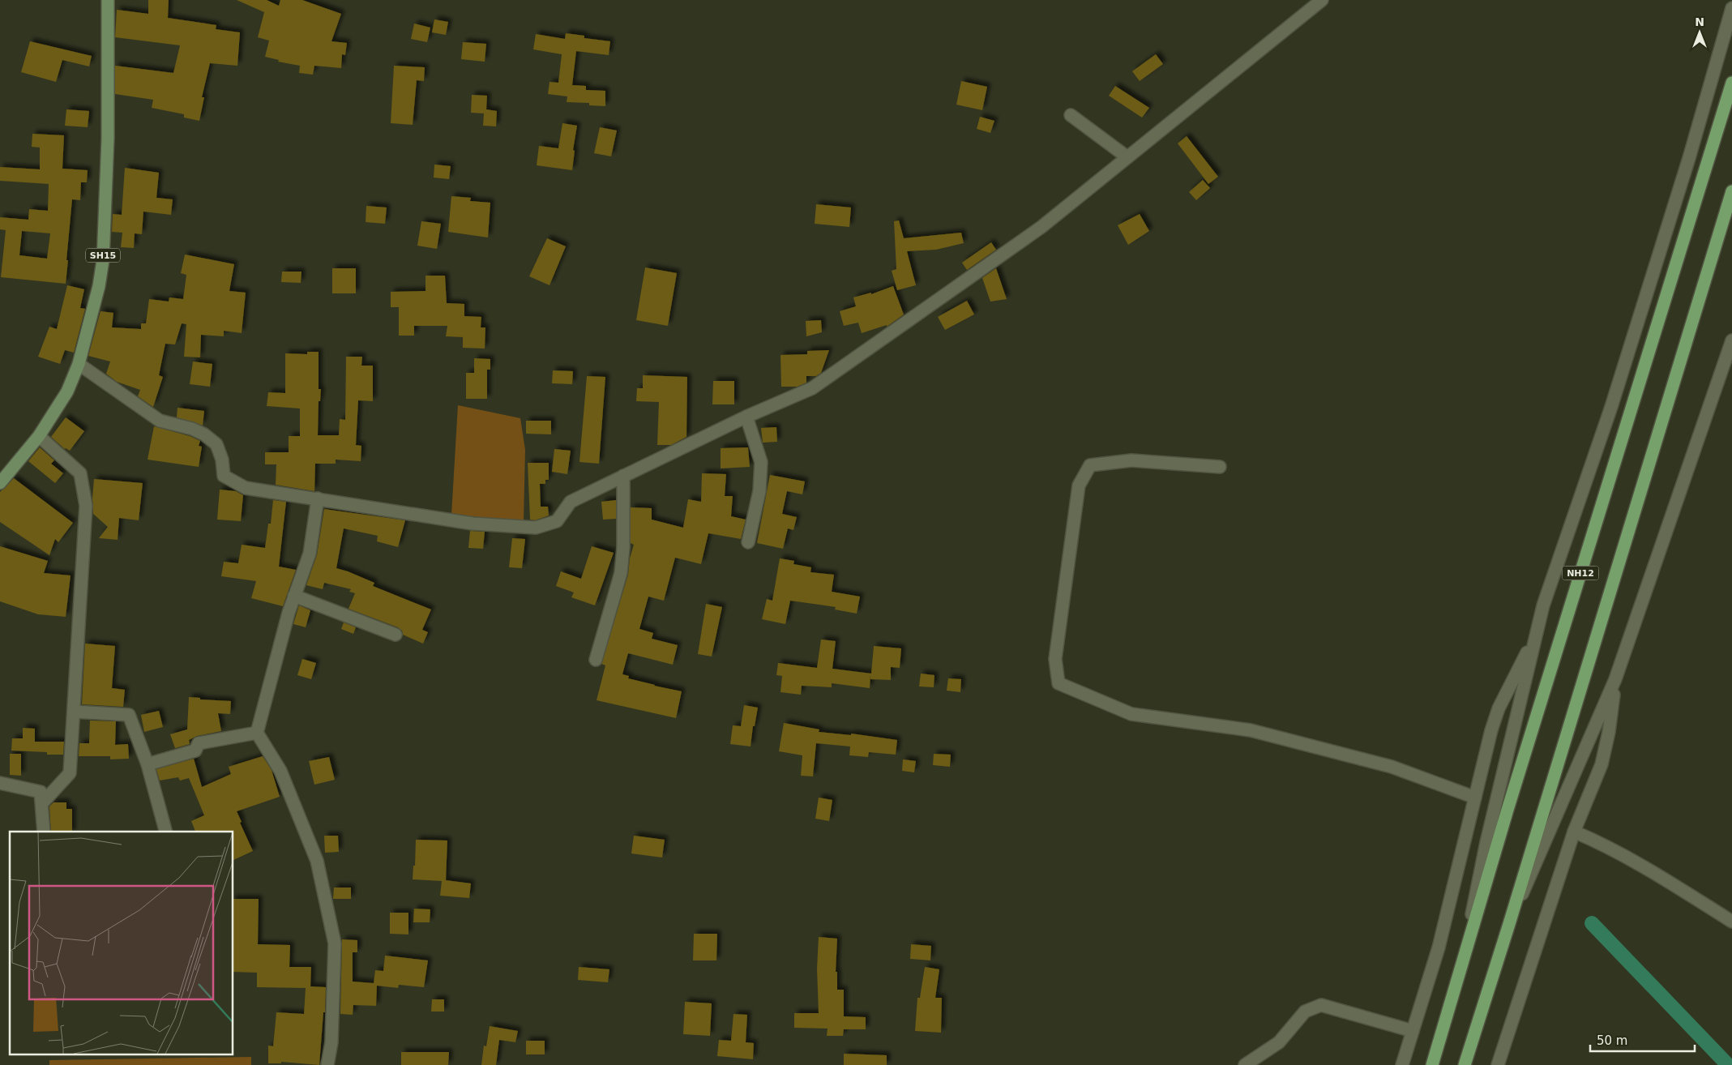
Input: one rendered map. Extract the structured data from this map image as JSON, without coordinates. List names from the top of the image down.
{
  "streets": {
    "highway": ["NH12"],
    "main road": ["SH15"]
  },
  "scale_bar": "50 m",
  "north": "top"
}
